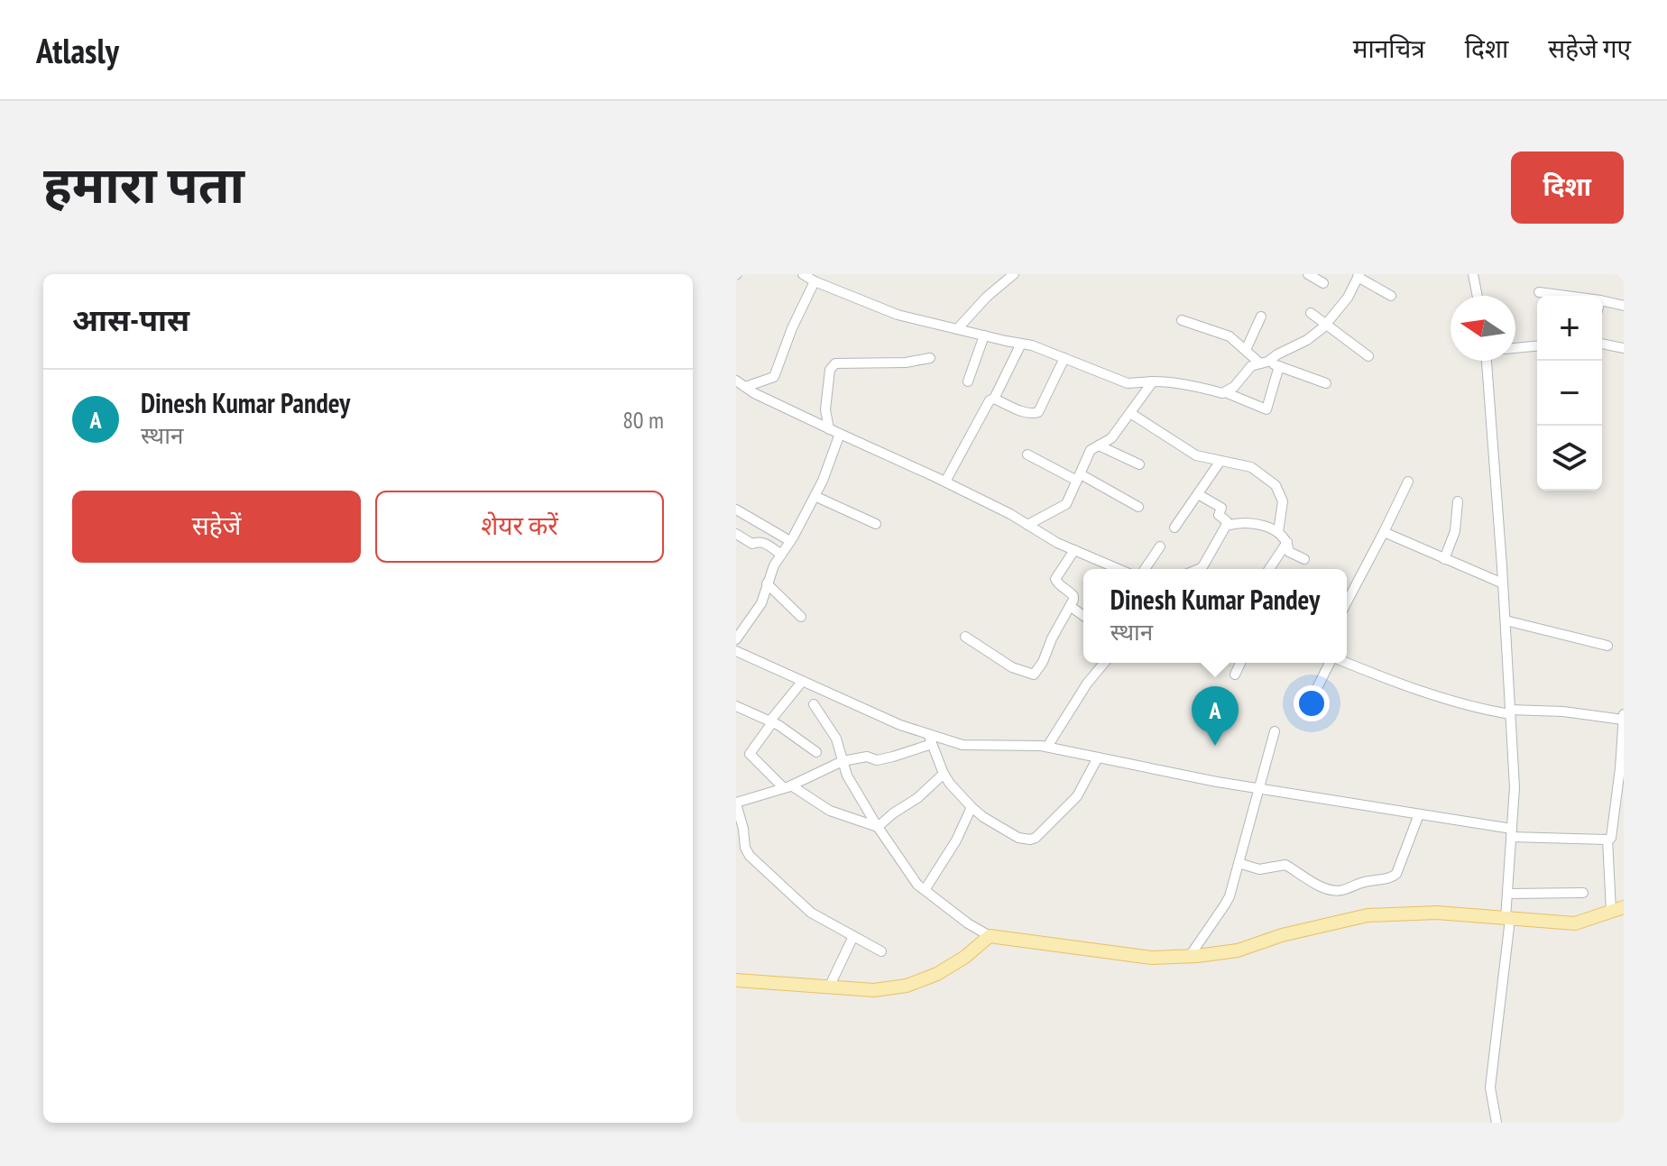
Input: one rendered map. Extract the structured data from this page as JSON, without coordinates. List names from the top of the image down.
{
  "north": "left",
  "page": {
    "header": "Atlasly",
    "nav": ["मानचित्र", "दिशा", "सहेजे गए"],
    "title": "हमारा पता",
    "buttons": [
      "दिशा",
      ["सहेजें", "शेयर करें"]
    ],
    "heading": "आस-पास",
    "map_buttons": ["+", "−"],
    "list": [
      {
        "mark": "A",
        "name": "Dinesh Kumar Pandey",
        "note": "स्थान",
        "value": "80 m"
      }
    ],
    "popup": ["Dinesh Kumar Pandey", "स्थान"],
    "pins": "A"
  }
}
